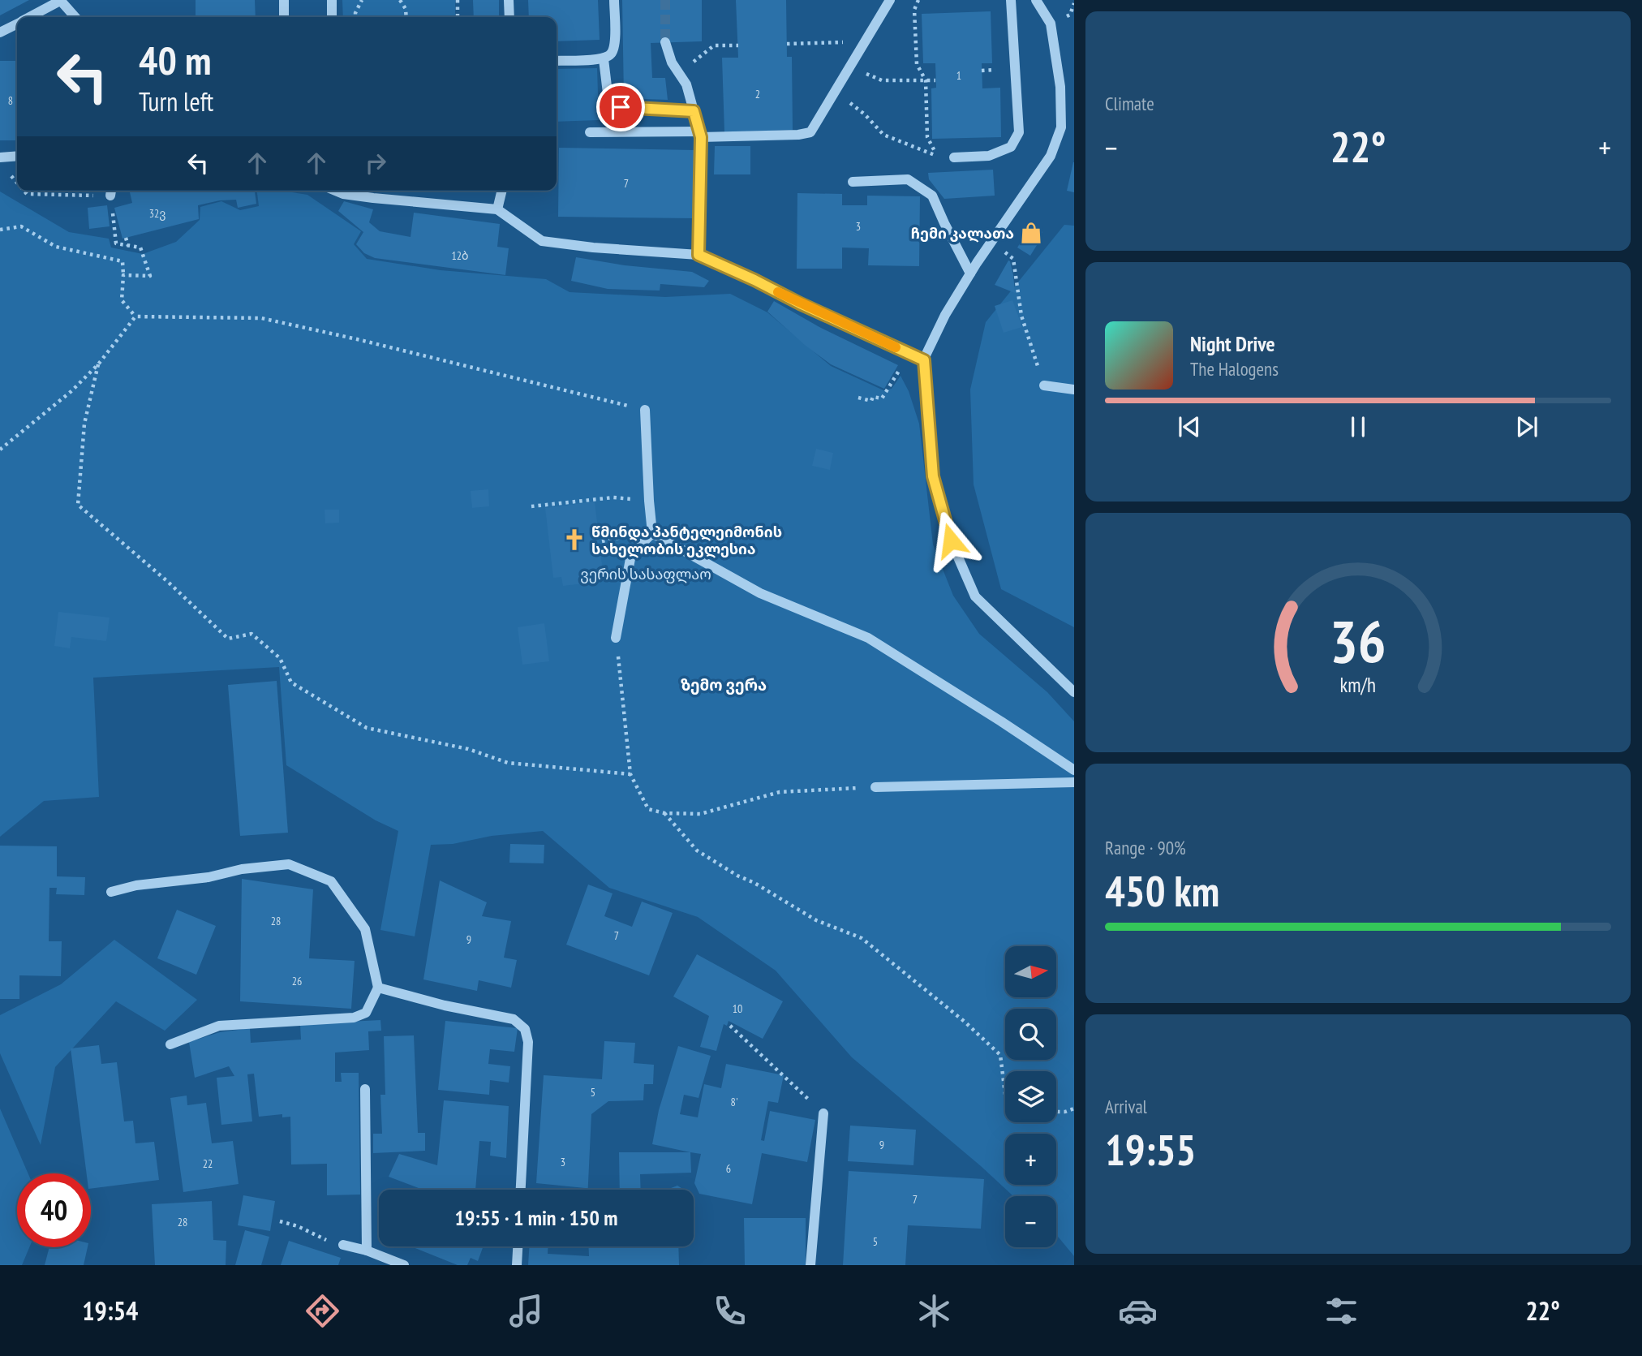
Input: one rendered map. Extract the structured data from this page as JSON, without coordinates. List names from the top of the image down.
{
  "districts": ["ზემო ვერა"],
  "parks": ["ვერის სასაფლაო"],
  "places": {
    "shop": ["ჩემი კალათა"],
    "church": ["წმინდა პანტელეიმონის სახელობის ეკლესია"]
  },
  "house_numbers": [
    "1",
    "2",
    "8",
    "7",
    "32ვ",
    "3",
    "12ბ",
    "28",
    "7",
    "9",
    "26",
    "10",
    "5",
    "8'",
    "9",
    "3",
    "22",
    "6",
    "7",
    "28",
    "5"
  ],
  "north": "right",
  "page": {
    "tile": [
      "Climate",
      ["Range · 90%", "450 km"],
      ["Arrival", "19:55"]
    ],
    "turn": ["40 m", "Turn left"],
    "heat": ["−", "22°", "+"],
    "song": ["Night Drive", "The Halogens"],
    "map_buttons": ["+", "−"],
    "limit": "40",
    "trip": "19:55 · 1 min · 150 m",
    "tabs": ["19:54", "22°"],
    "gauge": ["36", "km/h"]
  }
}
